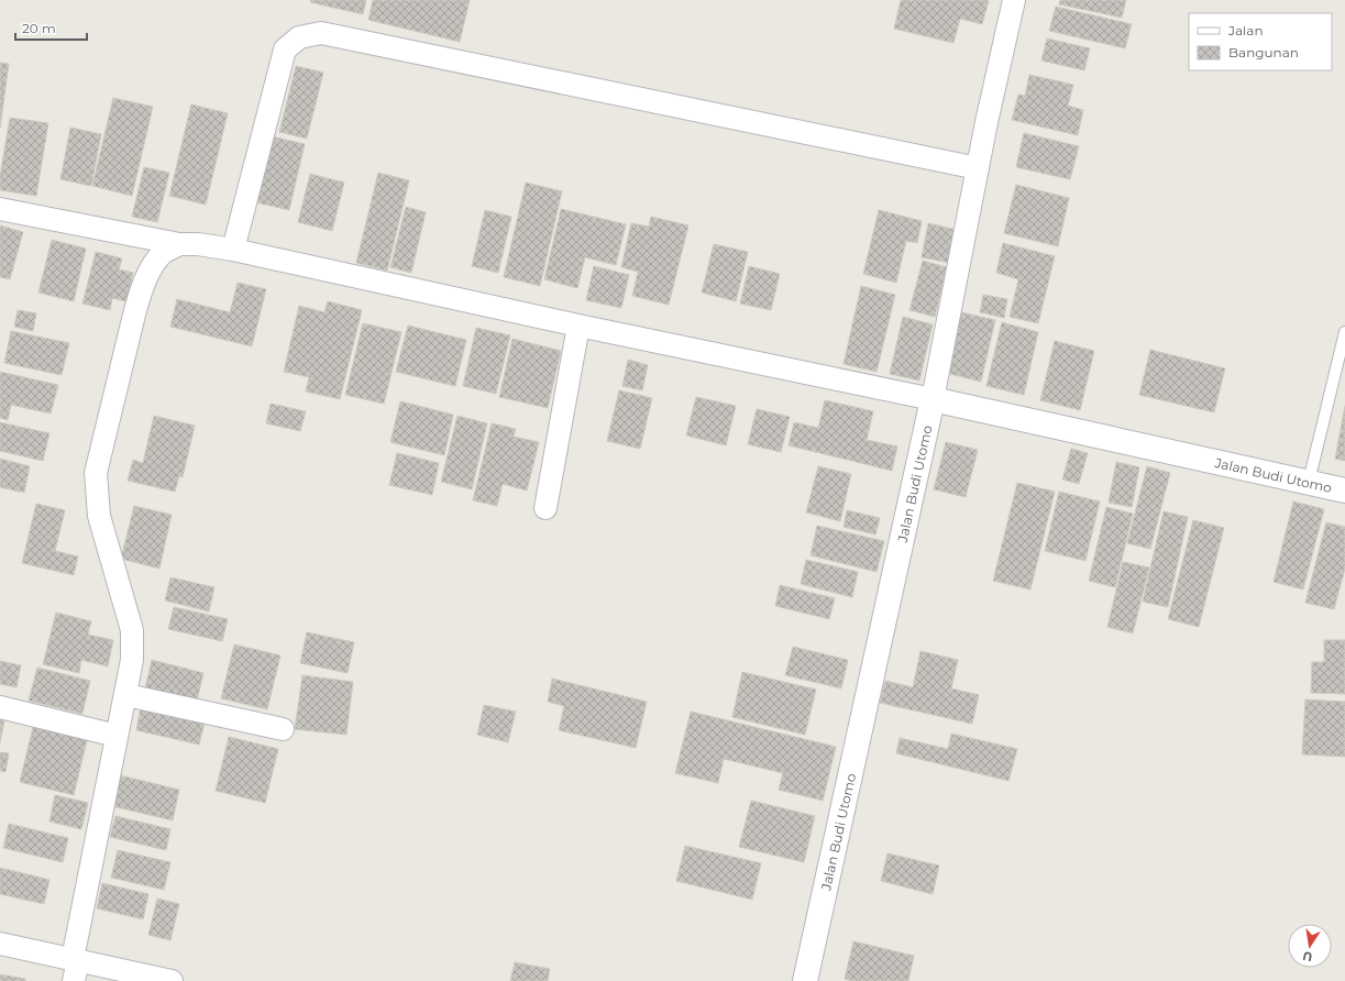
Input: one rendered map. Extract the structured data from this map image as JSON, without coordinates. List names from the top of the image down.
{
  "streets": {
    "street": ["Jalan Budi Utomo"]
  },
  "legend": ["Jalan", "Bangunan"],
  "scale_bar": "20 m",
  "north": "bottom"
}
